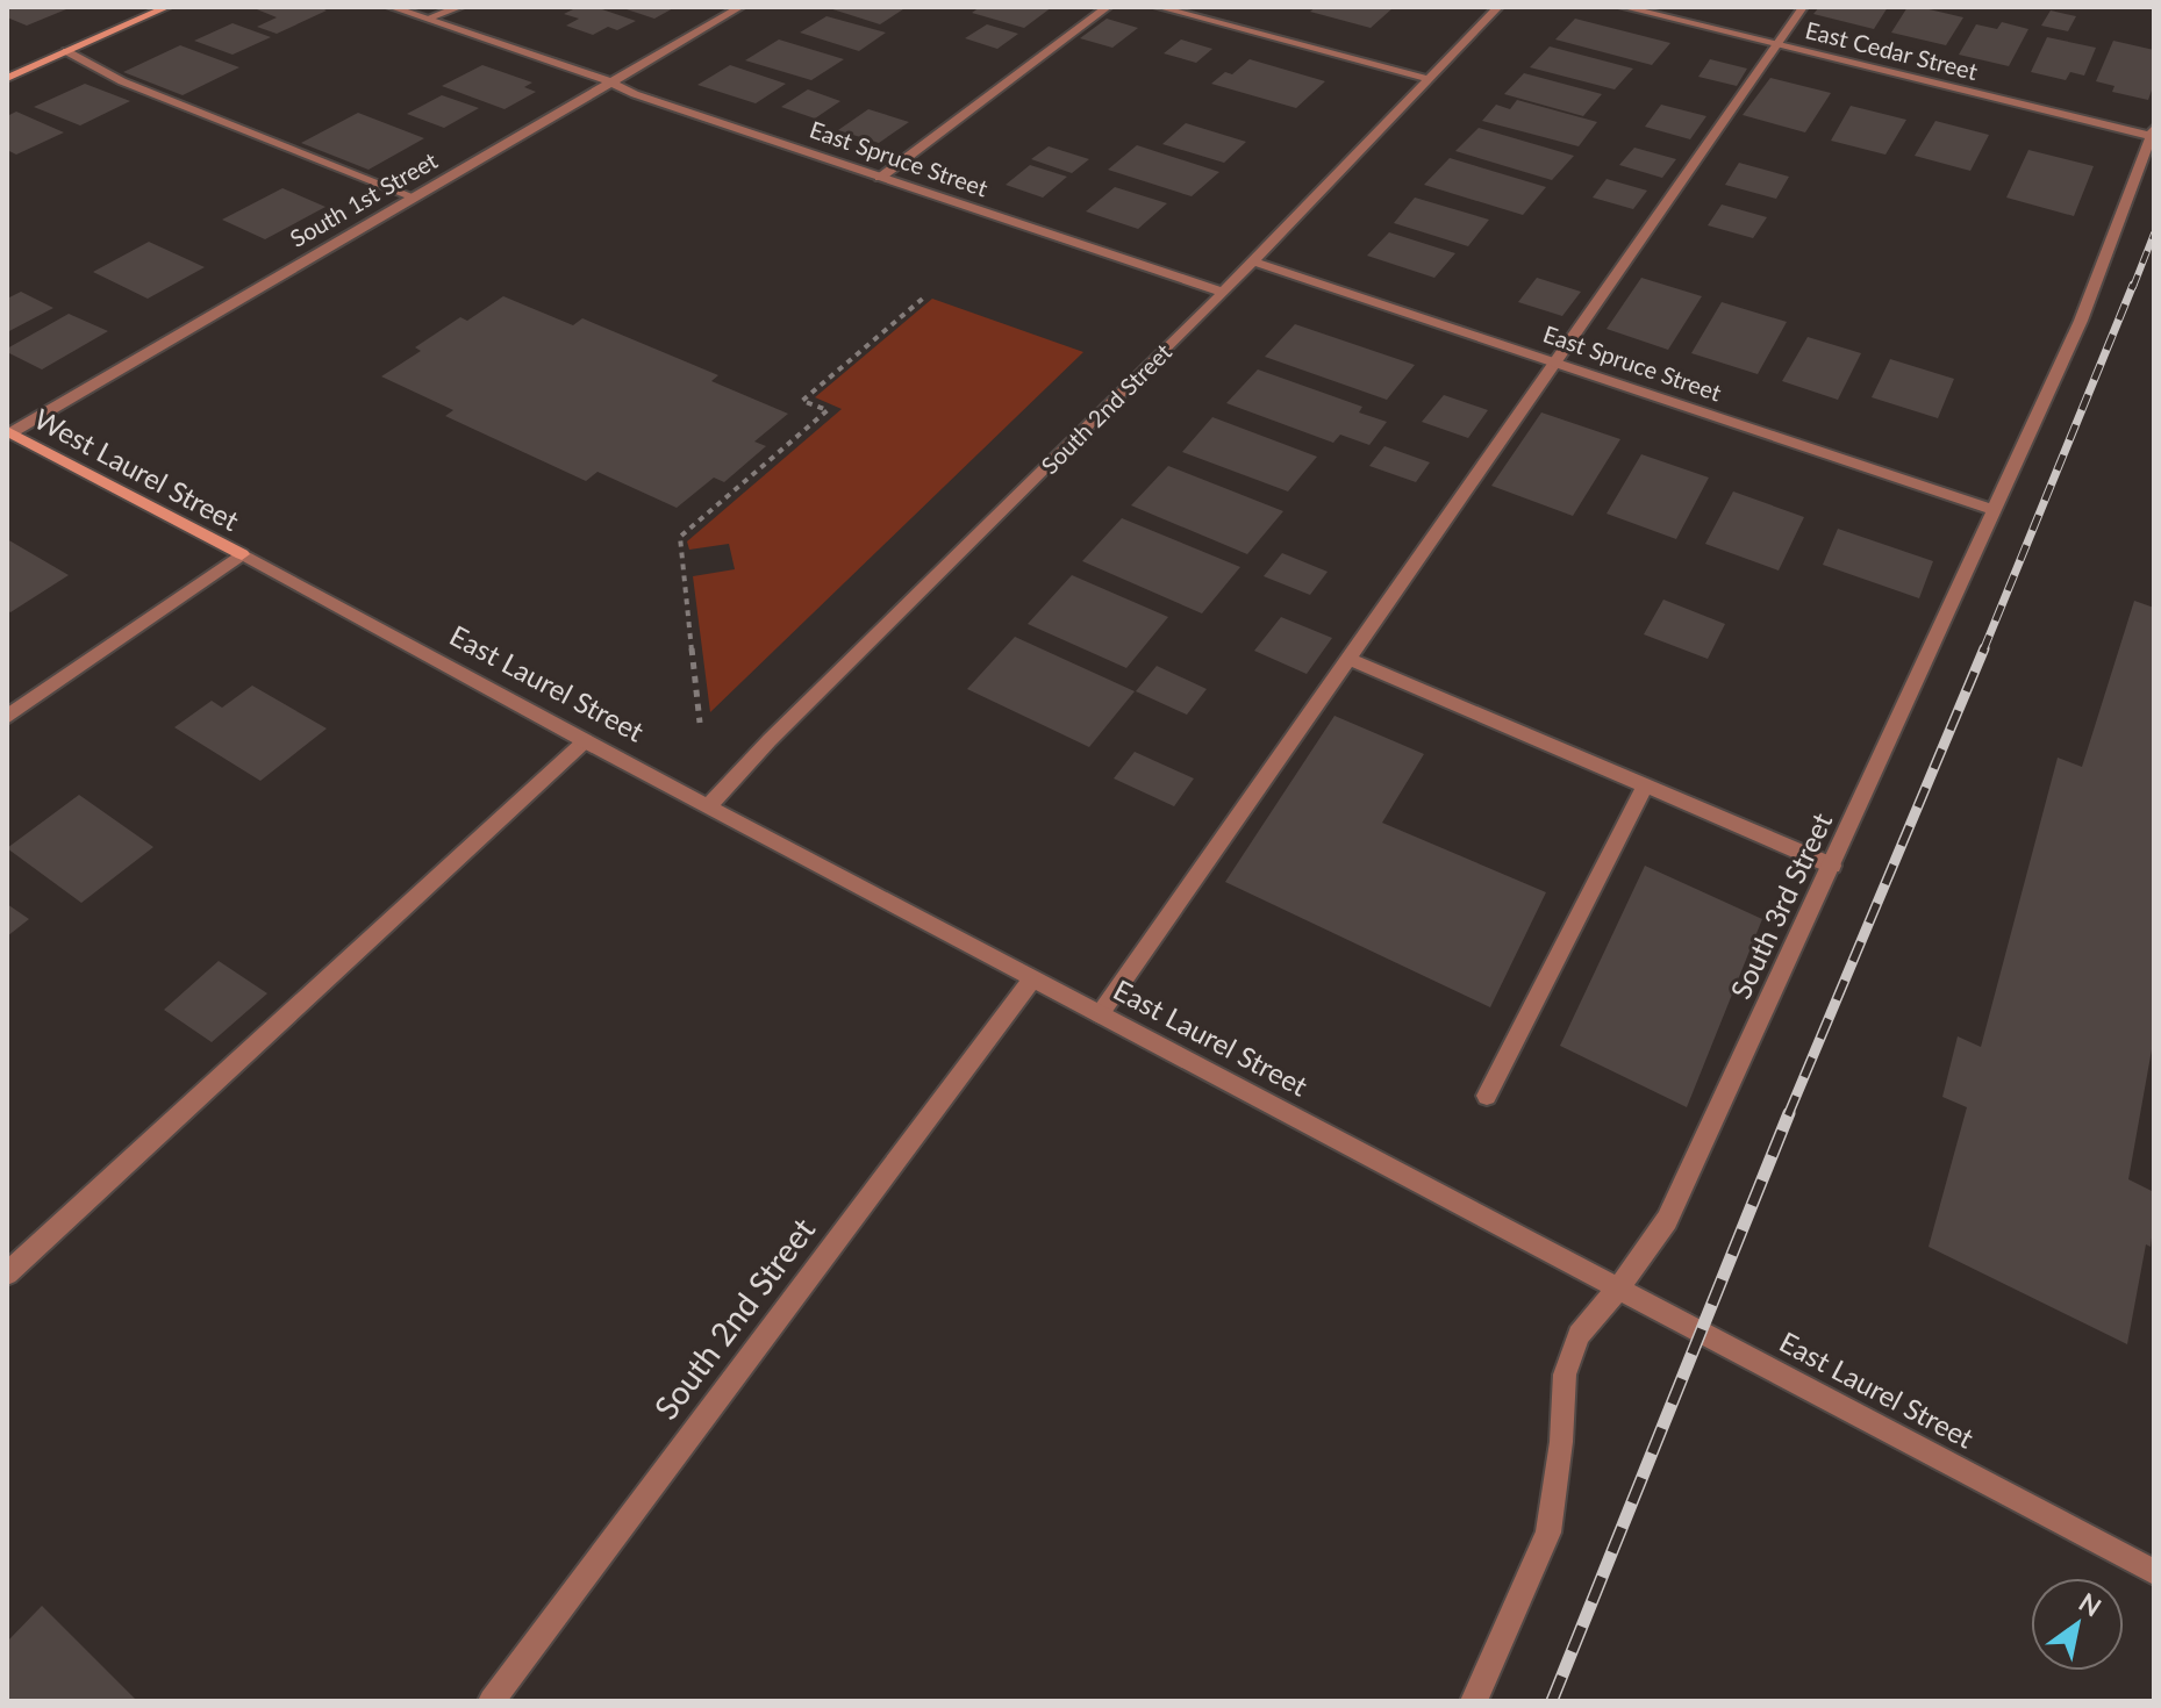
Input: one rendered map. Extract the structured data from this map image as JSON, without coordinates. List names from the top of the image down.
{
  "streets": {
    "street": [
      "East Cedar Street",
      "East Spruce Street",
      "South 1st Street",
      "South 2nd Street",
      "West Laurel Street",
      "East Laurel Street",
      "South 3rd Street"
    ]
  },
  "crossings": [
    ["East Cedar Street", "South 3rd Street"],
    ["East Spruce Street", "South 1st Street"],
    ["East Spruce Street", "South 2nd Street"],
    ["East Spruce Street", "South 3rd Street"],
    ["South 1st Street", "West Laurel Street"],
    ["South 2nd Street", "East Laurel Street"],
    ["West Laurel Street", "East Laurel Street"],
    ["East Laurel Street", "South 3rd Street"]
  ],
  "north": "top right"
}
